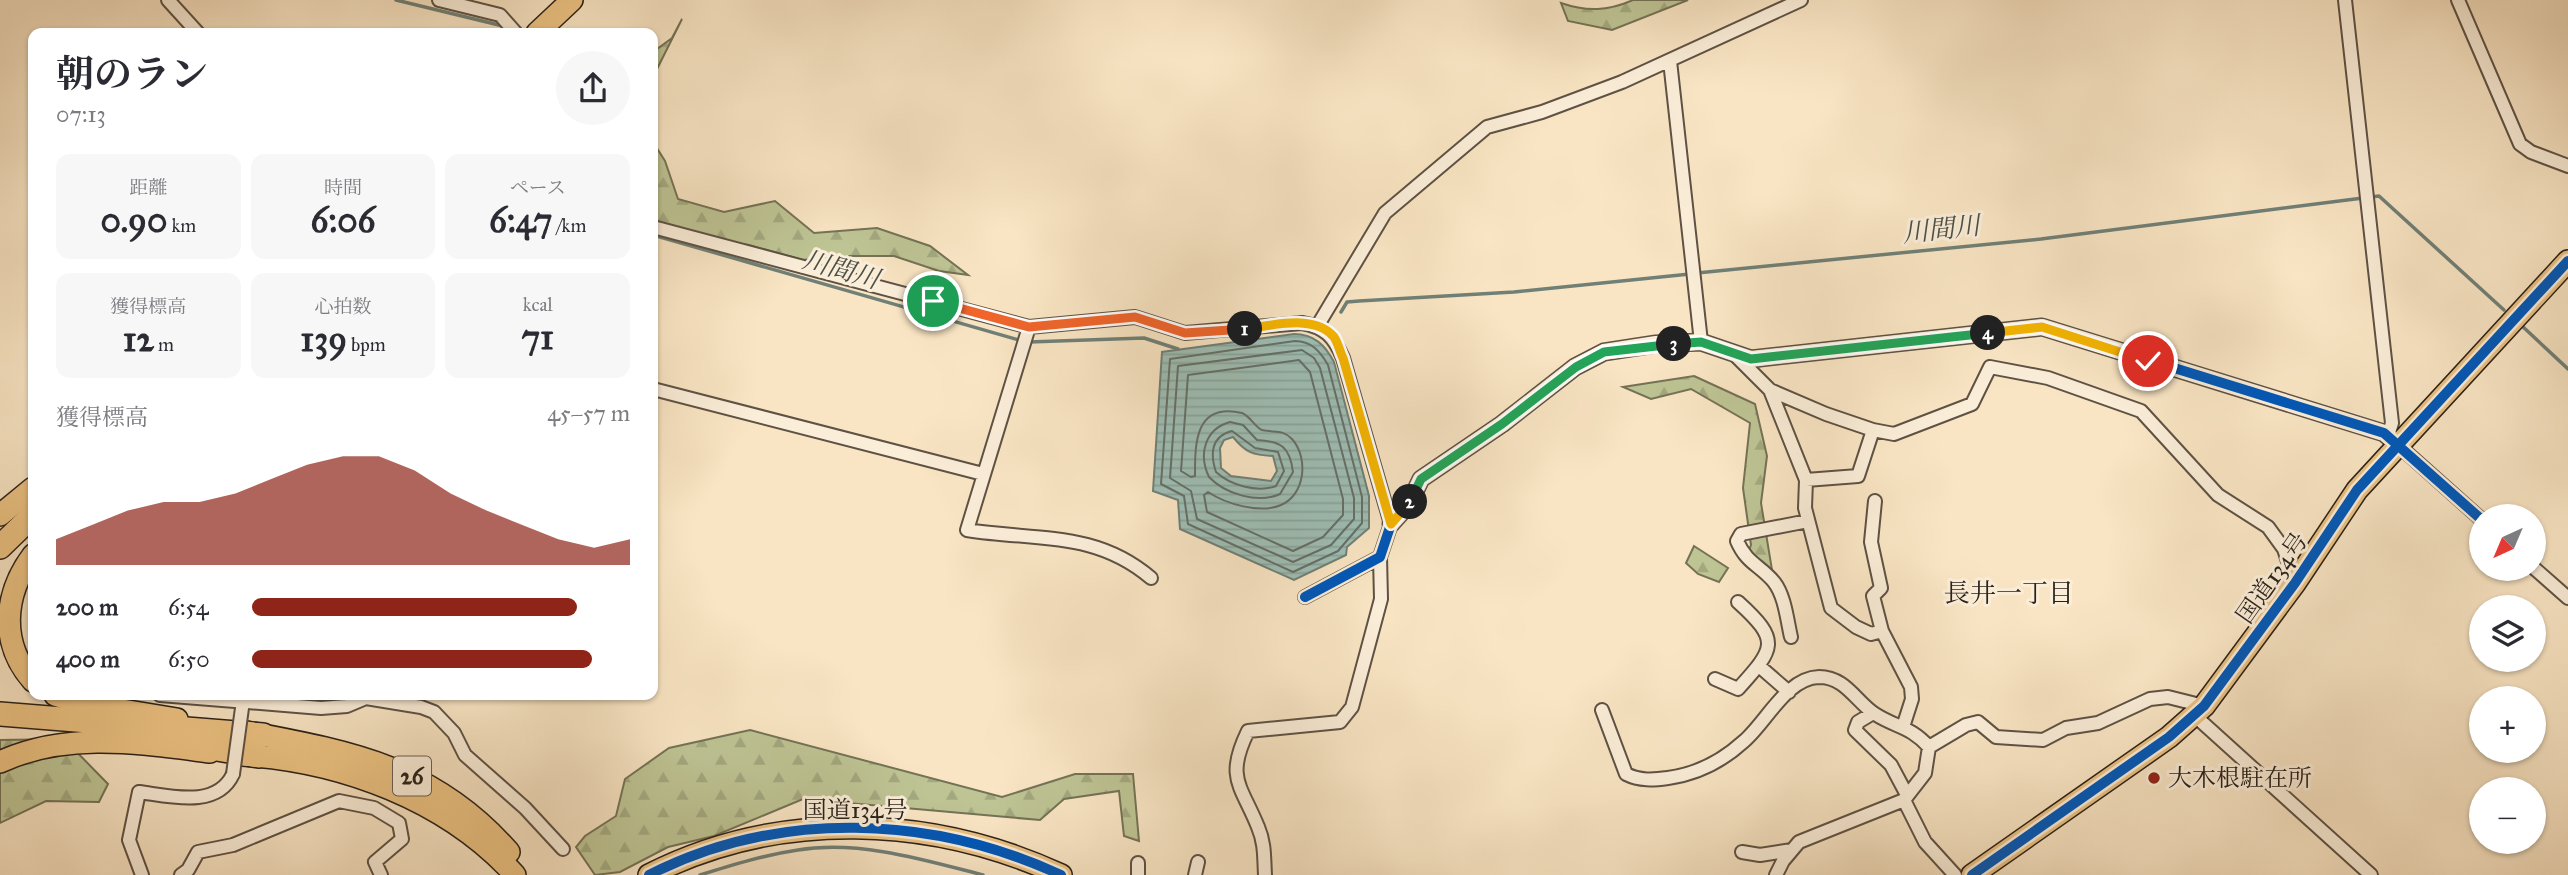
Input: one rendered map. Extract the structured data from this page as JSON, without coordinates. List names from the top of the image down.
{
  "streets": {
    "highway": ["26"],
    "main road": ["国道134号"]
  },
  "districts": ["長井一丁目"],
  "water": ["川間川"],
  "places": ["大木根駐在所"],
  "north": "bottom left",
  "page": {
    "heading": ["朝のラン", "07:13"],
    "stats": [
      ["距離", "0.90 km"],
      ["時間", "6:06"],
      ["ペース", "6:47 /km"],
      ["獲得標高", "12 m"],
      ["心拍数", "139 bpm"],
      ["kcal", "71"]
    ],
    "pins": [
      "1",
      "4",
      "3",
      "2"
    ],
    "chart": ["獲得標高", "45–57 m"],
    "map_buttons": ["+", "−"],
    "list": [
      {
        "name": "200 m",
        "note": "6:54"
      },
      {
        "name": "400 m",
        "note": "6:50"
      }
    ]
  }
}
